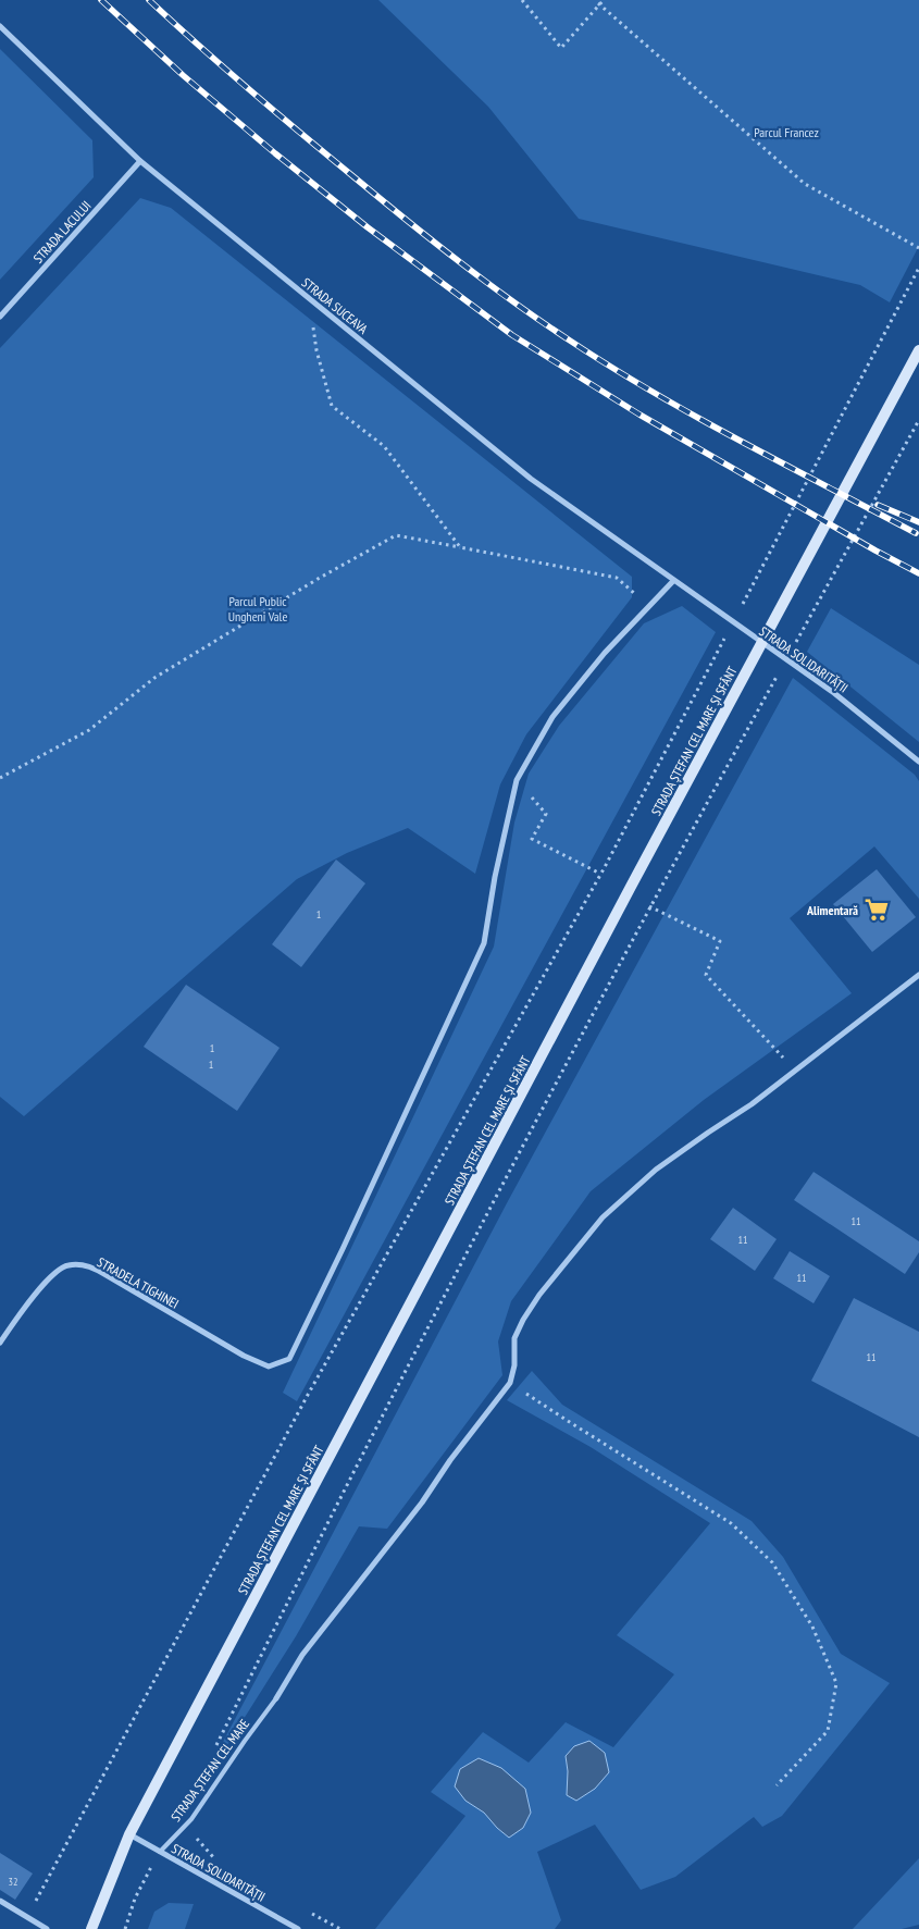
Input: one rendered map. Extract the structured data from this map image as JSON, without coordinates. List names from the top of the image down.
{
  "streets": {
    "main road": ["STRADA ȘTEFAN CEL MARE ȘI SFÂNT"],
    "street": [
      "STRADA LACULUI",
      "STRADA SUCEAVA",
      "STRADA SOLIDARITĂȚII",
      "STRADELA TIGHINEI"
    ],
    "lane": ["STRADA ȘTEFAN CEL MARE"]
  },
  "crossings": [
    ["STRADA LACULUI", "STRADA SUCEAVA"],
    ["STRADA SUCEAVA", "STRADA SOLIDARITĂȚII"],
    ["STRADA SOLIDARITĂȚII", "STRADA ȘTEFAN CEL MARE ȘI SFÂNT"],
    ["STRADA SOLIDARITĂȚII", "STRADA ȘTEFAN CEL MARE"]
  ],
  "parks": ["Parcul Francez", "Parcul Public Ungheni Vale"],
  "places": {
    "supermarket": ["Alimentară"]
  },
  "house_numbers": [
    "1",
    "1",
    "1",
    "11",
    "11",
    "11",
    "11",
    "32"
  ]
}
